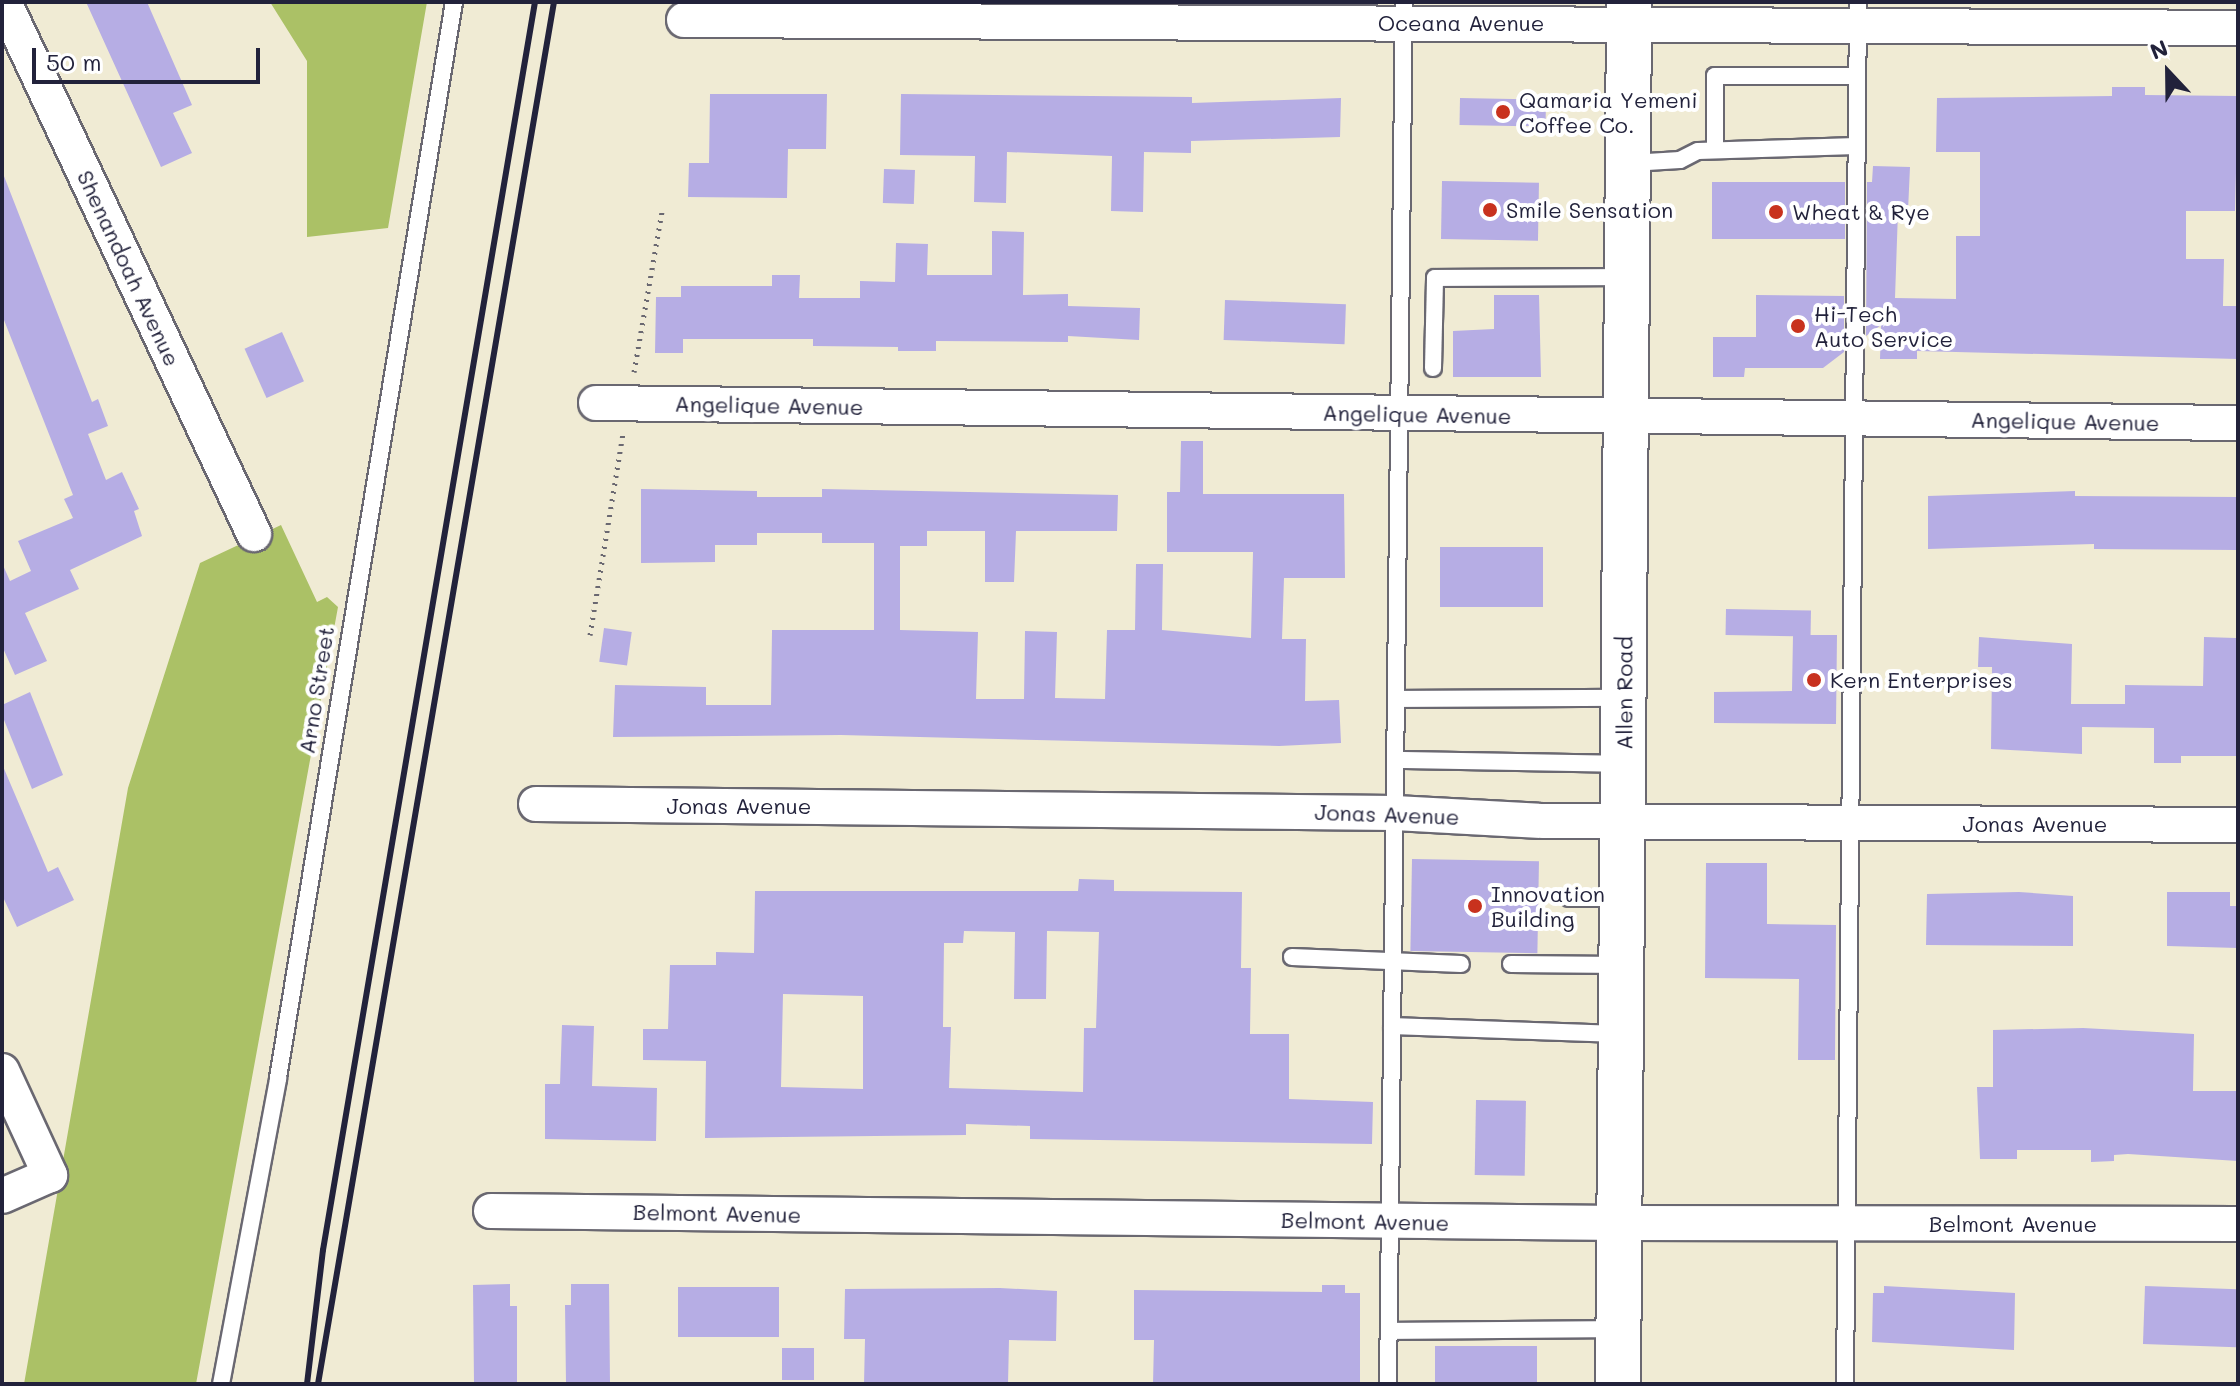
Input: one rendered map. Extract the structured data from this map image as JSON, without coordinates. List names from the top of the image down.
{
  "streets": {
    "main road": ["Allen Road"],
    "street": [
      "Oceana Avenue",
      "Shenandoah Avenue",
      "Angelique Avenue",
      "Jonas Avenue",
      "Belmont Avenue"
    ],
    "lane": ["Arno Street"]
  },
  "crossings": [
    ["Oceana Avenue", "Allen Road"],
    ["Angelique Avenue", "Allen Road"],
    ["Allen Road", "Jonas Avenue"],
    ["Allen Road", "Belmont Avenue"]
  ],
  "places": [
    "Qamaria Yemeni Coffee Co.",
    "Smile Sensation",
    "Wheat & Rye",
    "Hi-Tech Auto Service",
    "Kern Enterprises",
    "Innovation Building"
  ],
  "scale_bar": "50 m",
  "north": "top"
}
